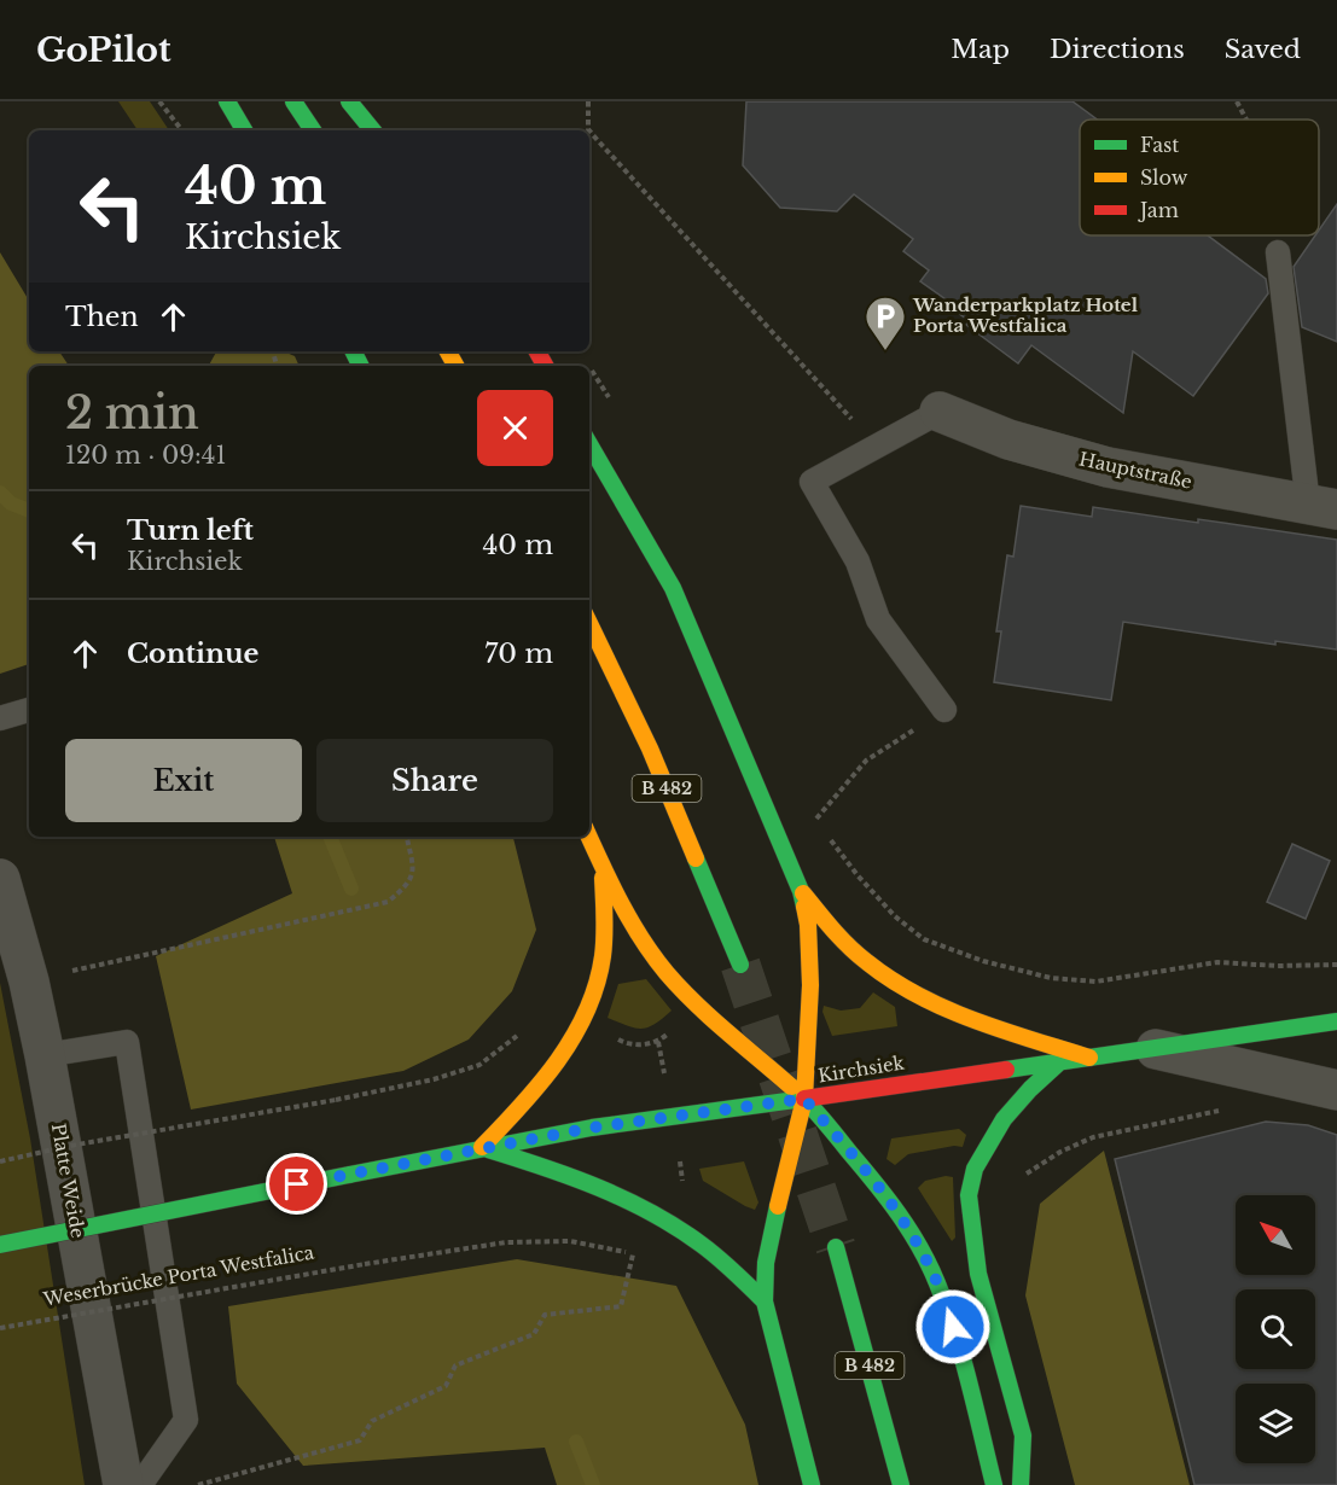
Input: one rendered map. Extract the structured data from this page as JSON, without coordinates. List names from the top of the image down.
{
  "streets": {
    "main road": ["B 482", "Kirchsiek"],
    "street": ["Hauptstraße", "Platte Weide"],
    "path": ["Weserbrücke Porta Westfalica"]
  },
  "places": {
    "parking": ["Wanderparkplatz Hotel Porta Westfalica"]
  },
  "legend": ["Fast", "Slow", "Jam"],
  "north": "top left",
  "page": {
    "header": "GoPilot",
    "nav": ["Map", "Directions", "Saved"],
    "turn": ["40 m", "Kirchsiek"],
    "then": "Then",
    "heading": ["2 min", "120 m · 09:41"],
    "list": [
      {
        "name": "Turn left",
        "note": "Kirchsiek",
        "value": "40 m"
      },
      {
        "name": "Continue",
        "value": "70 m"
      }
    ],
    "buttons": ["Exit", "Share"]
  }
}
